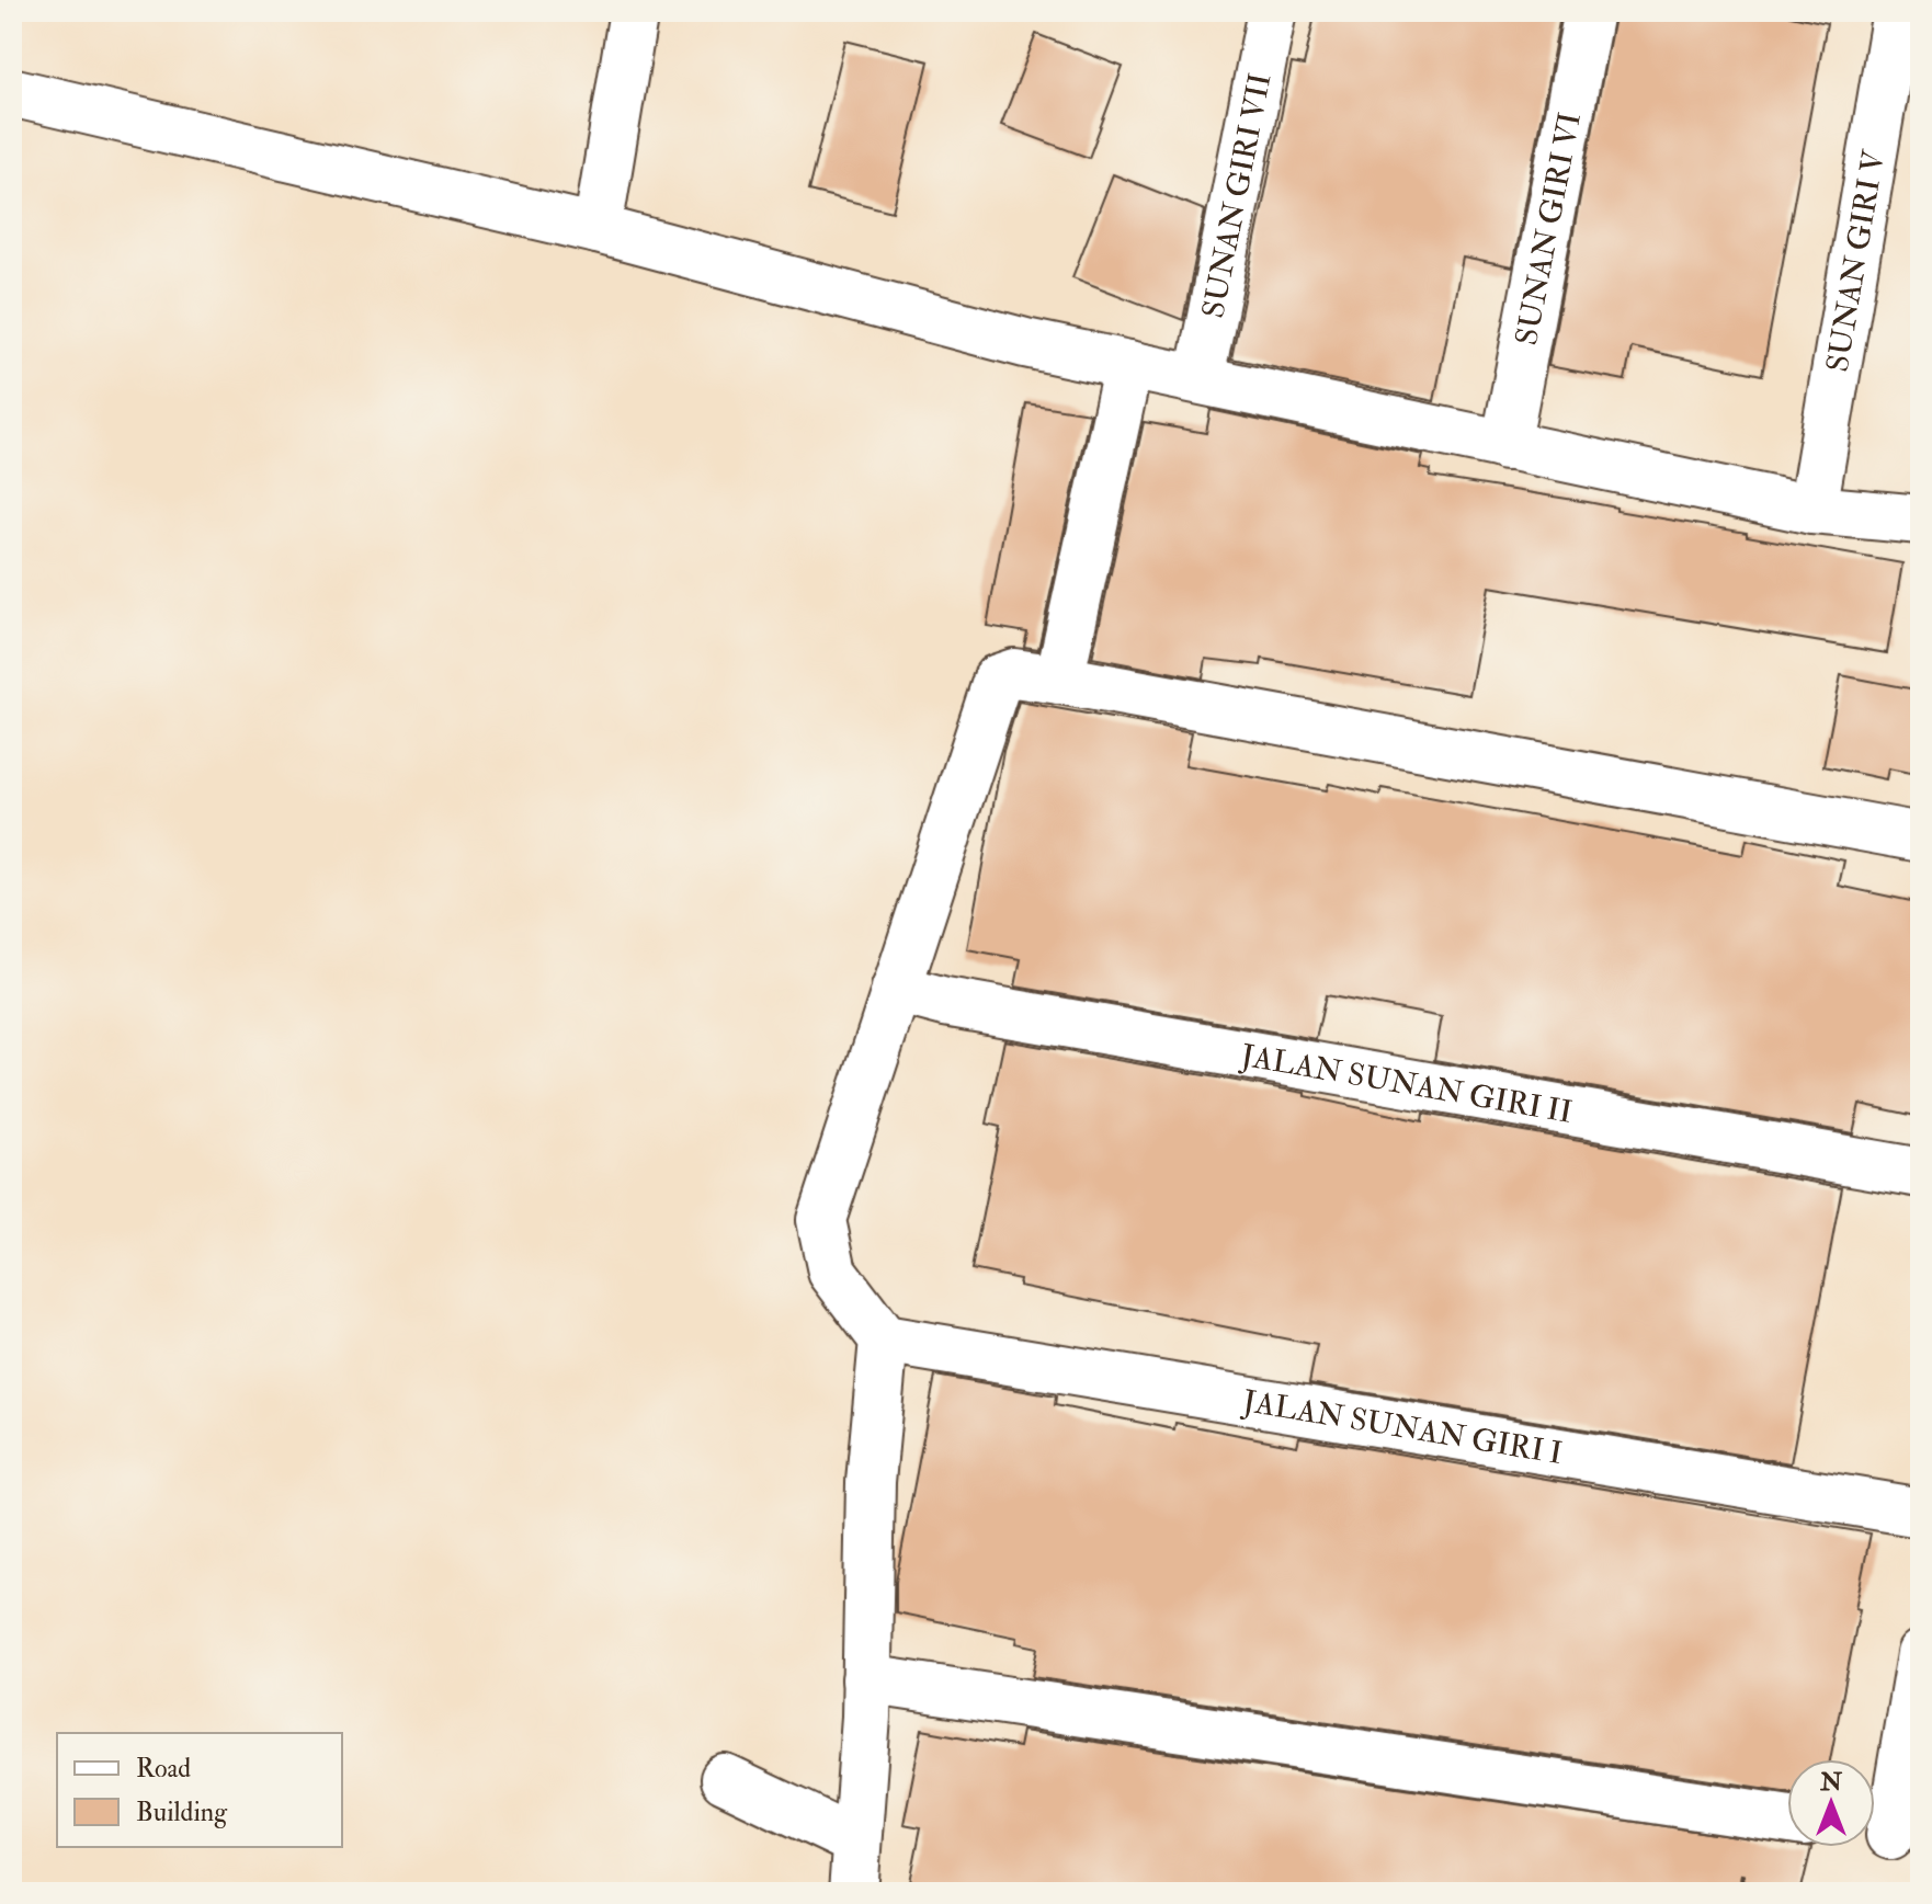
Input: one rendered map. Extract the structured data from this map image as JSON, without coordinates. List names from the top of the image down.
{
  "streets": {
    "street": [
      "SUNAN GIRI VII",
      "SUNAN GIRI VI",
      "SUNAN GIRI V",
      "JALAN SUNAN GIRI II",
      "JALAN SUNAN GIRI I"
    ]
  },
  "legend": ["Road", "Building"],
  "north": "top"
}
